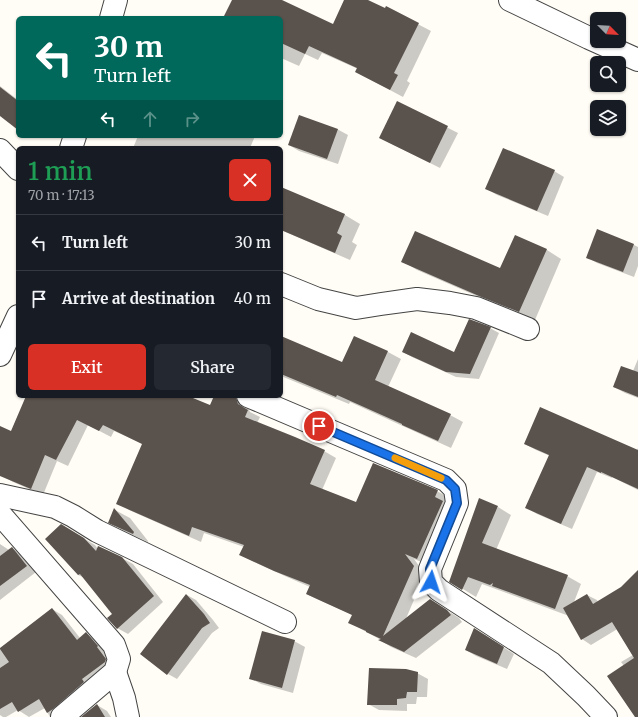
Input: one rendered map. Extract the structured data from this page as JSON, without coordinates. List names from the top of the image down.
{
  "north": "bottom right",
  "page": {
    "turn": ["30 m", "Turn left"],
    "heading": ["1 min", "70 m · 17:13"],
    "list": [
      {
        "name": "Turn left",
        "value": "30 m"
      },
      {
        "name": "Arrive at destination",
        "value": "40 m"
      }
    ],
    "buttons": ["Exit", "Share"]
  }
}
